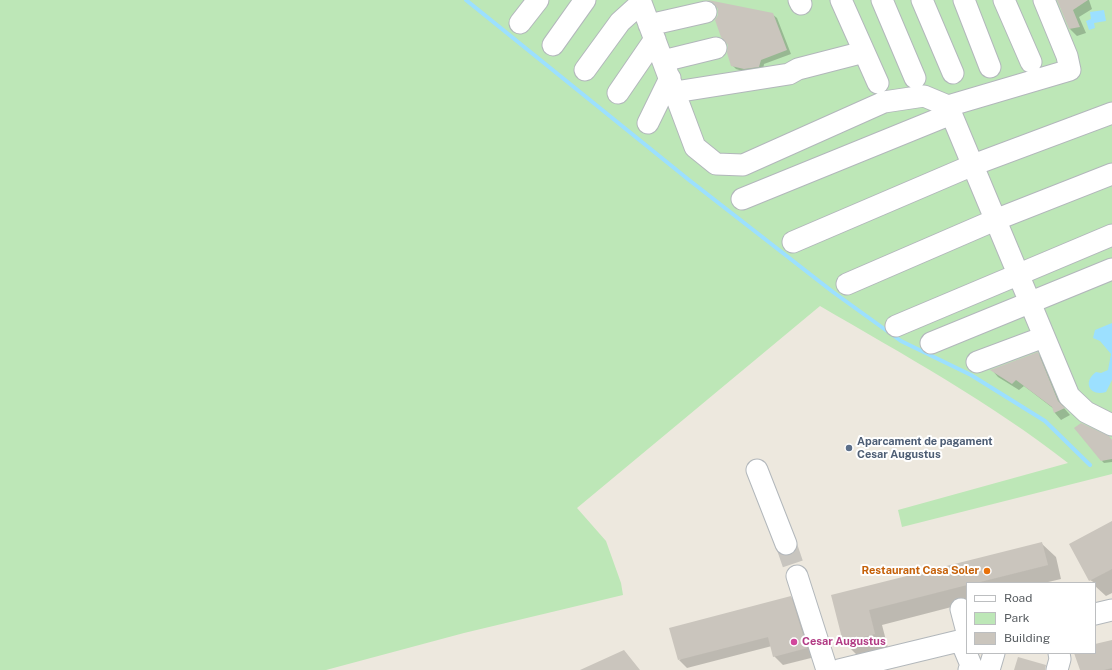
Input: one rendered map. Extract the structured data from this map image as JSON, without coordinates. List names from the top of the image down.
{
  "places": ["Aparcament de pagament Cesar Augustus", "Restaurant Casa Soler", "Cesar Augustus"],
  "legend": ["Road", "Park", "Building"]
}
